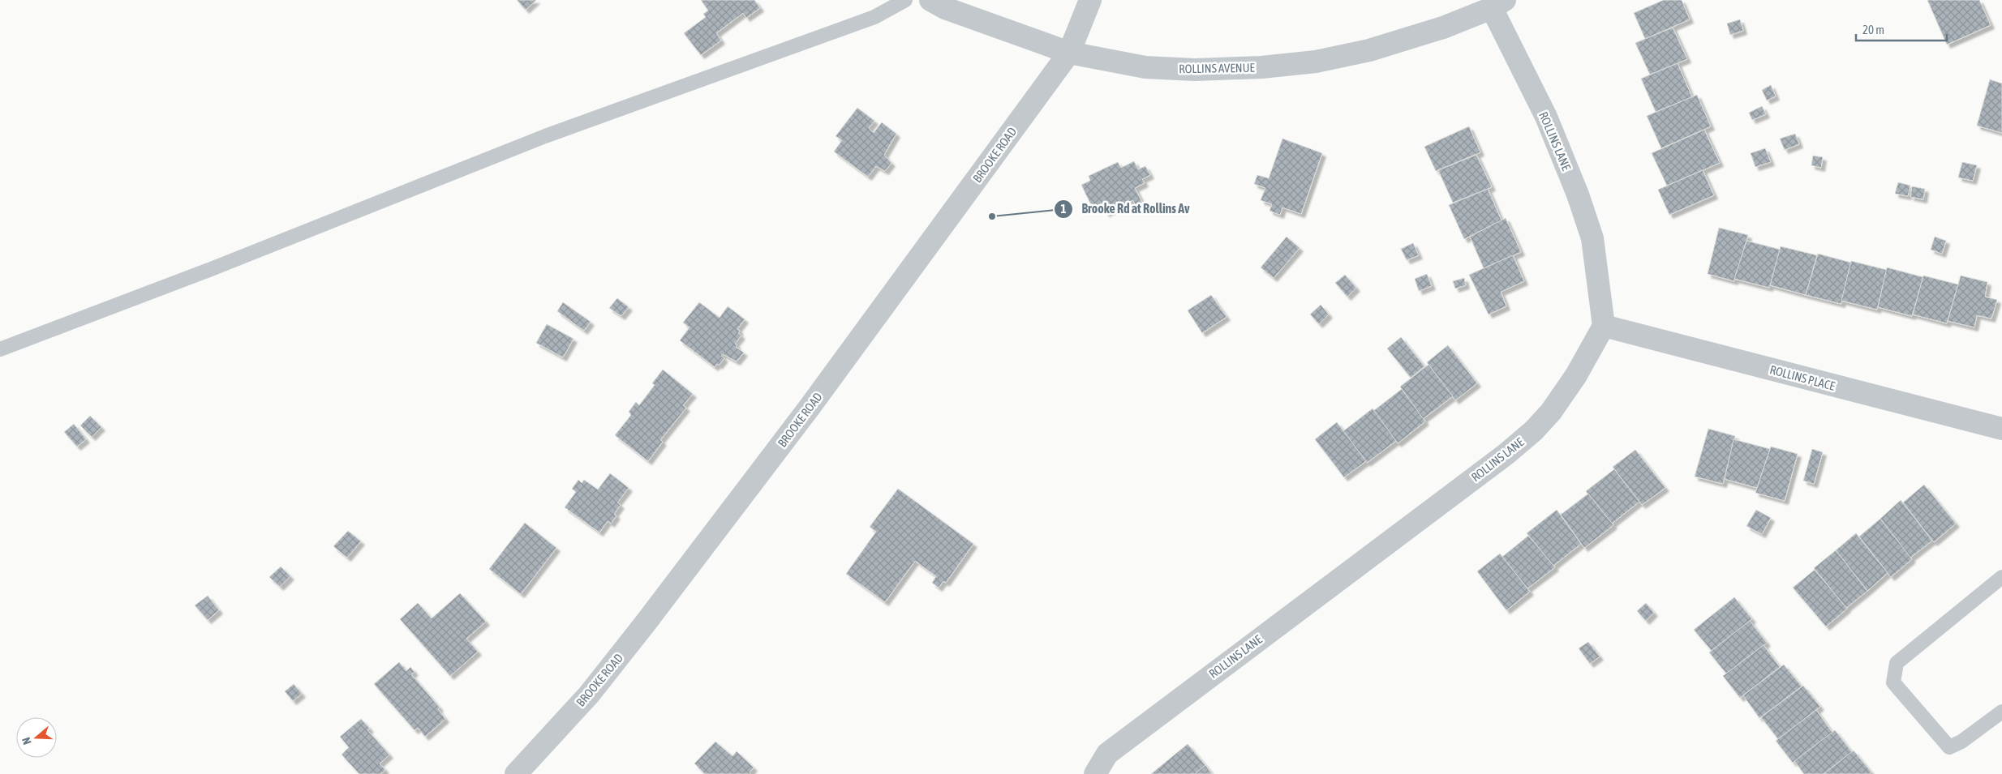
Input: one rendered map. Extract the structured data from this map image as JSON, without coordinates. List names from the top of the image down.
{
  "streets": {
    "street": [
      "ROLLINS AVENUE",
      "ROLLINS LANE",
      "BROOKE ROAD",
      "ROLLINS PLACE"
    ]
  },
  "crossings": [
    ["ROLLINS AVENUE", "ROLLINS LANE"],
    ["ROLLINS AVENUE", "BROOKE ROAD"],
    ["ROLLINS LANE", "ROLLINS PLACE"]
  ],
  "places": ["Brooke Rd at Rollins Av"],
  "scale_bar": "20 m",
  "north": "left"
}
